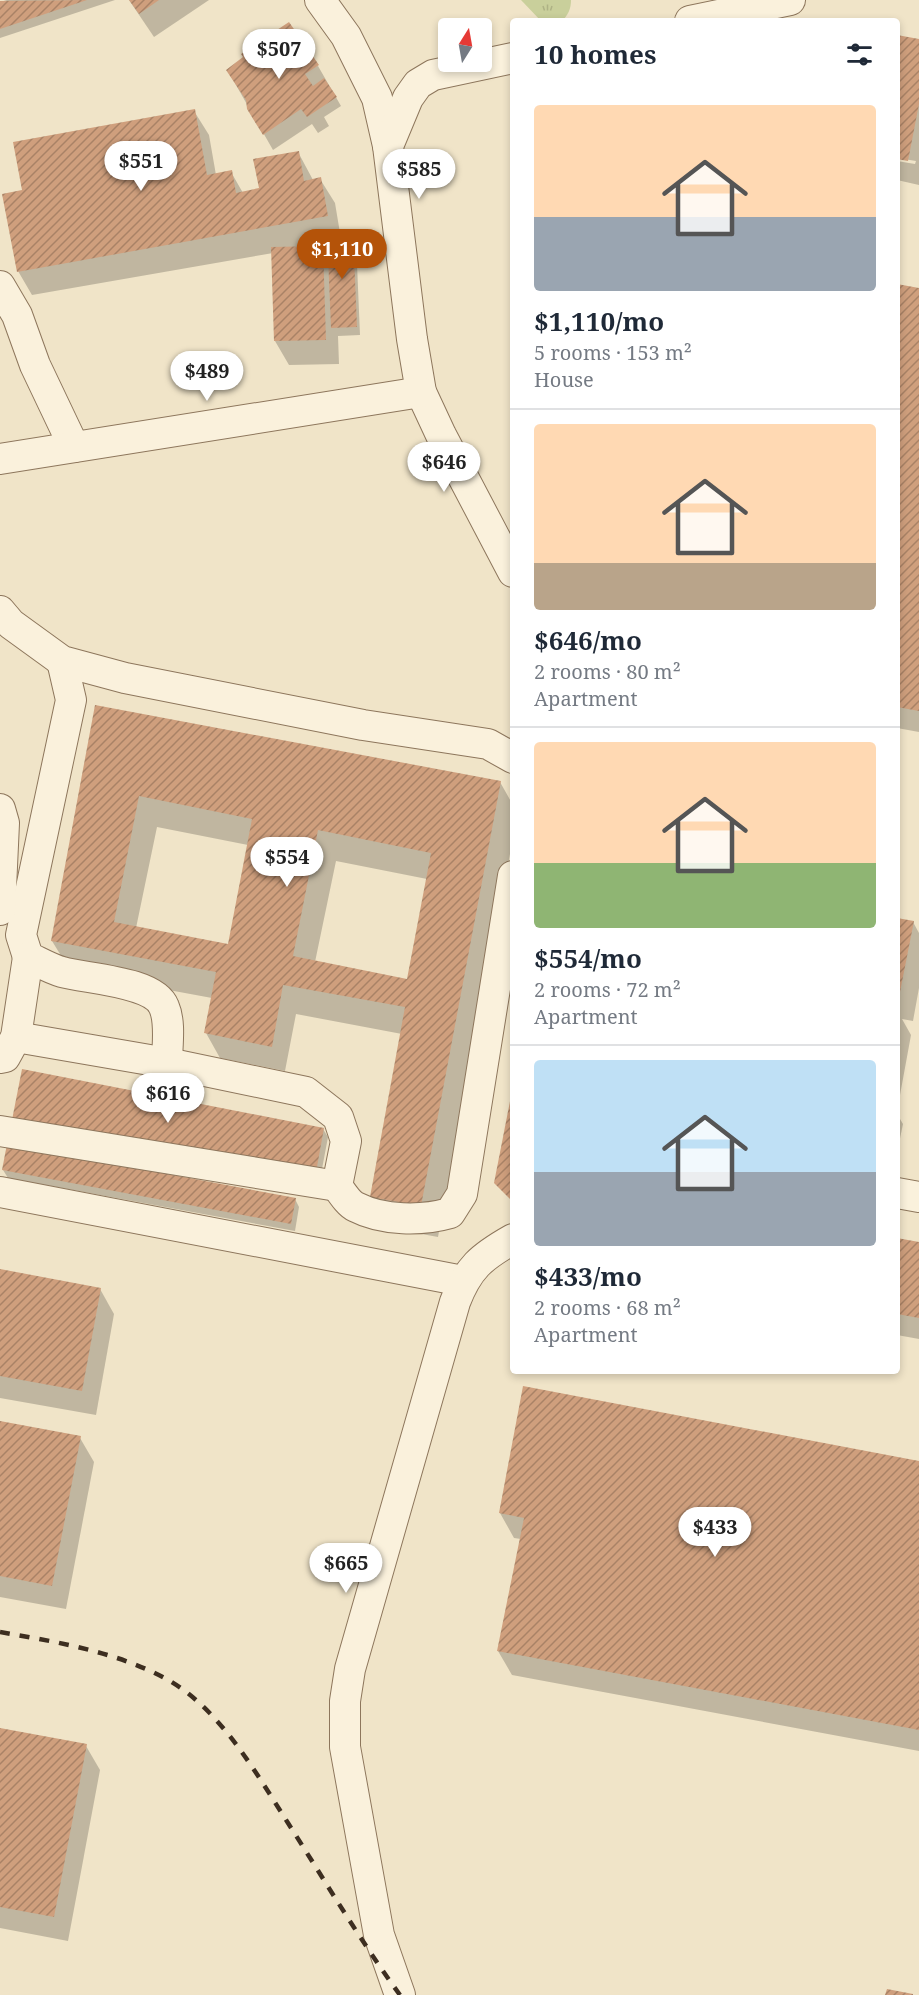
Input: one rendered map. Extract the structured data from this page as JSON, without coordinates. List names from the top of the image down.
{
  "north": "top",
  "page": {
    "heading": "10 homes",
    "price": [
      "$507",
      "$551",
      "$585",
      "$1,110",
      "$489",
      "$646",
      "$554",
      "$616",
      "$433",
      "$665"
    ],
    "list": [
      {
        "name": "$1,110/mo",
        "note": "5 rooms · 153 m² · House"
      },
      {
        "name": "$646/mo",
        "note": "2 rooms · 80 m² · Apartment"
      },
      {
        "name": "$554/mo",
        "note": "2 rooms · 72 m² · Apartment"
      },
      {
        "name": "$433/mo",
        "note": "2 rooms · 68 m² · Apartment"
      }
    ]
  }
}
